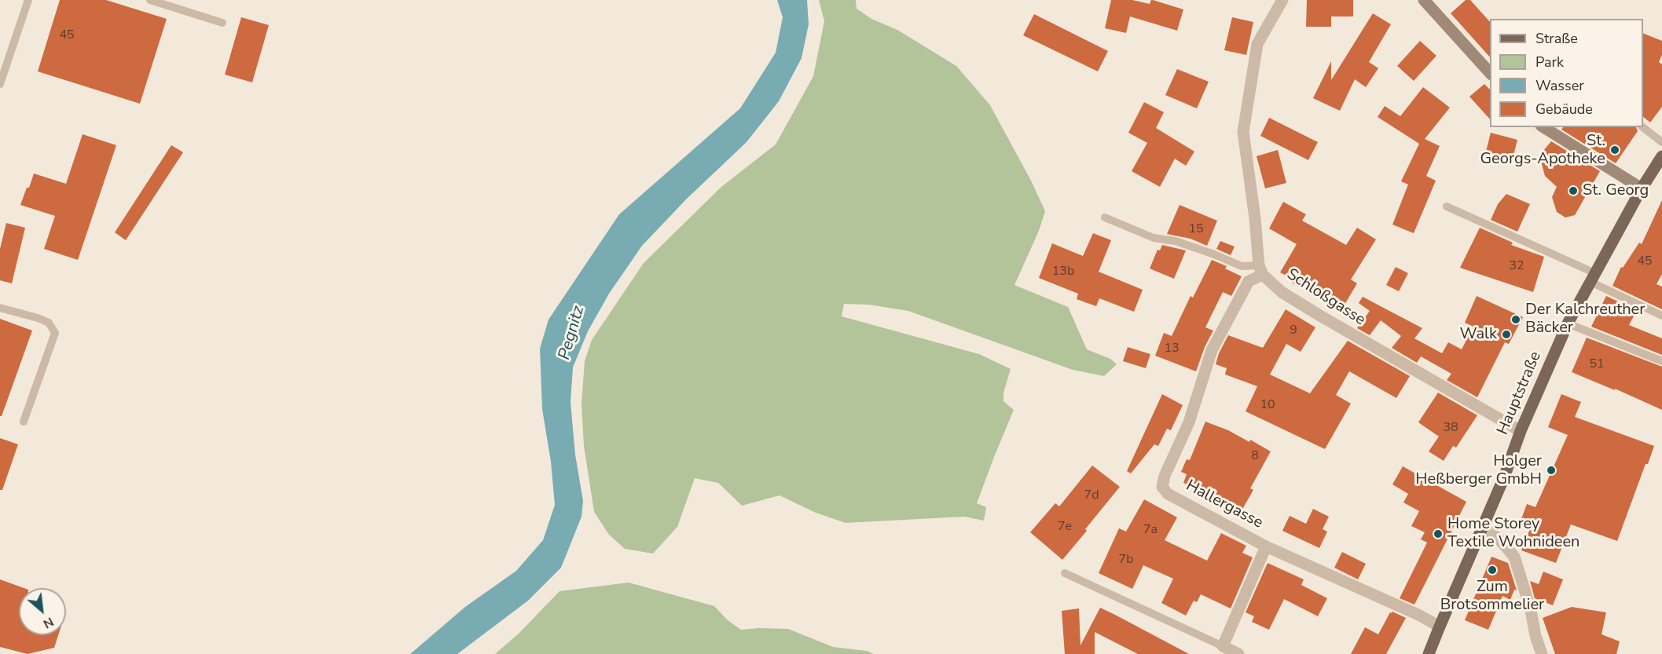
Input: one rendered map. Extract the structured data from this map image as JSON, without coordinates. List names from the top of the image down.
{
  "streets": {
    "main road": ["Hauptstraße"],
    "street": ["Schloßgasse", "Hallergasse"]
  },
  "crossings": [
    ["Schloßgasse", "Hauptstraße"],
    ["Schloßgasse", "Hallergasse"],
    ["Hauptstraße", "Hallergasse"]
  ],
  "water": ["Pegnitz"],
  "places": [
    "St. Georgs-Apotheke",
    "St. Georg",
    "Der Kalchreuther Bäcker",
    "Walk",
    "Holger Heßberger GmbH",
    "Home Storey Textile Wohnideen",
    "Zum Brotsommelier"
  ],
  "house_numbers": [
    "45",
    "15",
    "45",
    "32",
    "13b",
    "9",
    "13",
    "51",
    "10",
    "38",
    "8",
    "7d",
    "7e",
    "7a",
    "7b"
  ],
  "legend": [
    "Straße",
    "Park",
    "Wasser",
    "Gebäude"
  ],
  "north": "bottom right"
}
